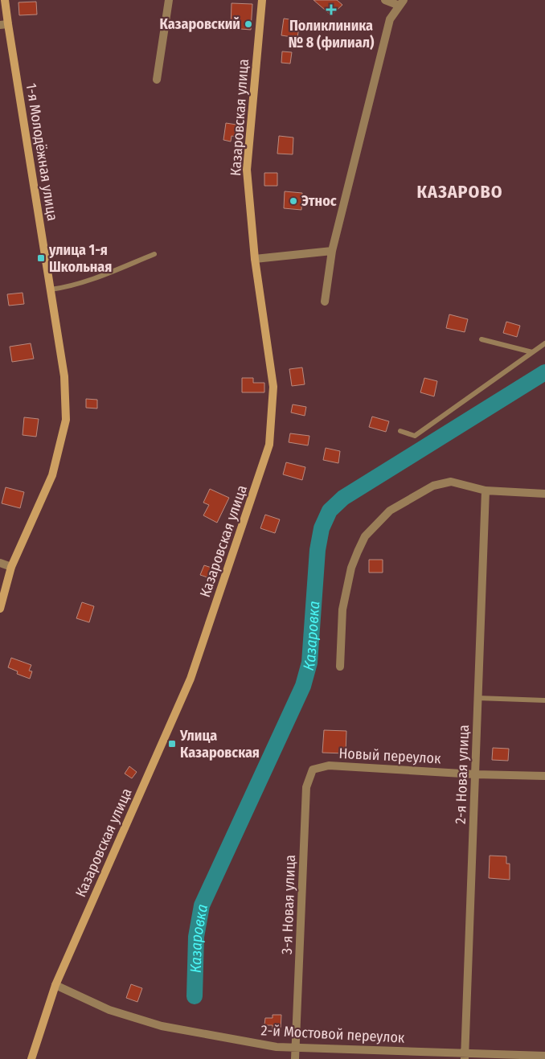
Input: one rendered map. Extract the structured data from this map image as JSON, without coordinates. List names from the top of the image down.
{
  "streets": {
    "street": [
      "Казаровская улица",
      "1-я Молодёжная улица",
      "Новый переулок",
      "2-я Новая улица",
      "3-я Новая улица",
      "2-й Мостовой переулок"
    ]
  },
  "crossings": [
    ["Казаровская улица", "2-й Мостовой переулок"],
    ["Новый переулок", "2-я Новая улица"],
    ["Новый переулок", "3-я Новая улица"],
    ["2-я Новая улица", "2-й Мостовой переулок"],
    ["3-я Новая улица", "2-й Мостовой переулок"]
  ],
  "districts": ["КАЗАРОВО"],
  "water": ["Казаровка"],
  "places": {
    "health": ["Поликлиника № 8 (филиал)"],
    "other": ["Казаровский", "Этнос"],
    "transit": ["улица 1-я Школьная", "Улица Казаровская"]
  }
}
